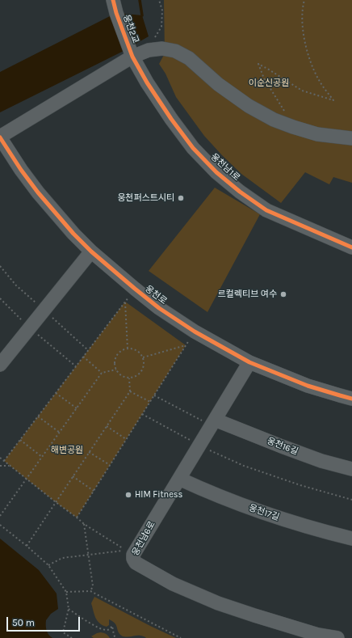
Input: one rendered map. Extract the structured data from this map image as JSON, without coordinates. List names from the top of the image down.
{
  "streets": {
    "street": [
      "웅천2교",
      "웅천남1로",
      "웅천로",
      "웅천16길",
      "웅천17길",
      "웅천남6로"
    ]
  },
  "crossings": [
    ["웅천2교", "웅천남1로"],
    ["웅천로", "웅천남6로"],
    ["웅천16길", "웅천남6로"],
    ["웅천17길", "웅천남6로"]
  ],
  "parks": ["이순신공원", "해변공원"],
  "places": ["웅천퍼스트시티", "르컬렉티브 여수", "HIM Fitness"],
  "scale_bar": "50 m"
}
